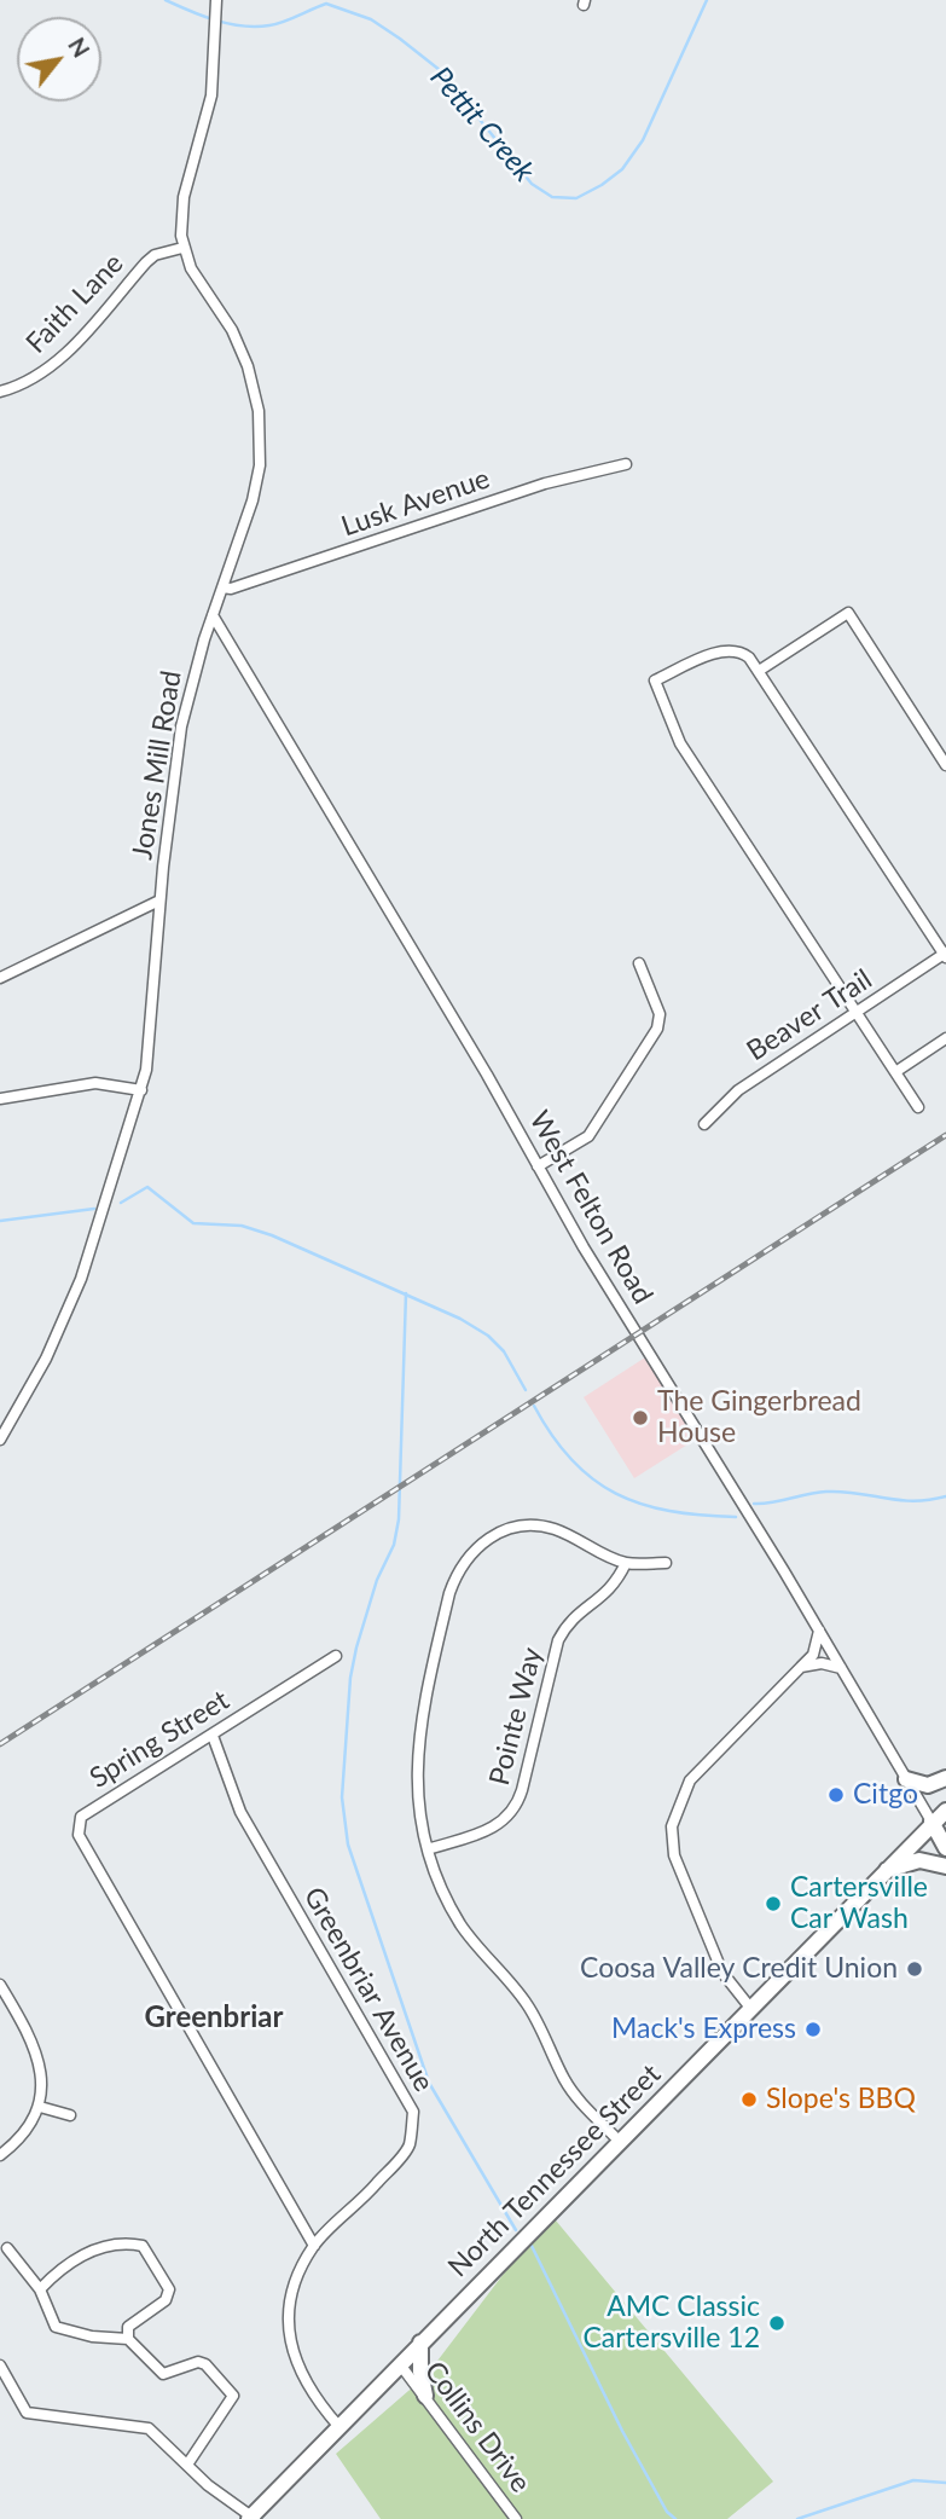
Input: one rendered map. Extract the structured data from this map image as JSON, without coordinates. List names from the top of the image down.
{
  "streets": {
    "main road": ["North Tennessee Street"],
    "street": [
      "Faith Lane",
      "Lusk Avenue",
      "Jones Mill Road",
      "Beaver Trail",
      "West Felton Road",
      "Pointe Way",
      "Spring Street",
      "Greenbriar Avenue",
      "Collins Drive"
    ]
  },
  "crossings": [
    ["Faith Lane", "Jones Mill Road"],
    ["Lusk Avenue", "Jones Mill Road"],
    ["Jones Mill Road", "West Felton Road"],
    ["West Felton Road", "North Tennessee Street"],
    ["Spring Street", "Greenbriar Avenue"],
    ["Greenbriar Avenue", "North Tennessee Street"],
    ["North Tennessee Street", "Collins Drive"]
  ],
  "districts": ["Greenbriar"],
  "water": ["Pettit Creek"],
  "places": [
    "The Gingerbread House",
    "Citgo",
    "Cartersville Car Wash",
    "Coosa Valley Credit Union",
    "Mack's Express",
    "Slope's BBQ",
    "AMC Classic Cartersville 12"
  ],
  "north": "top right"
}
